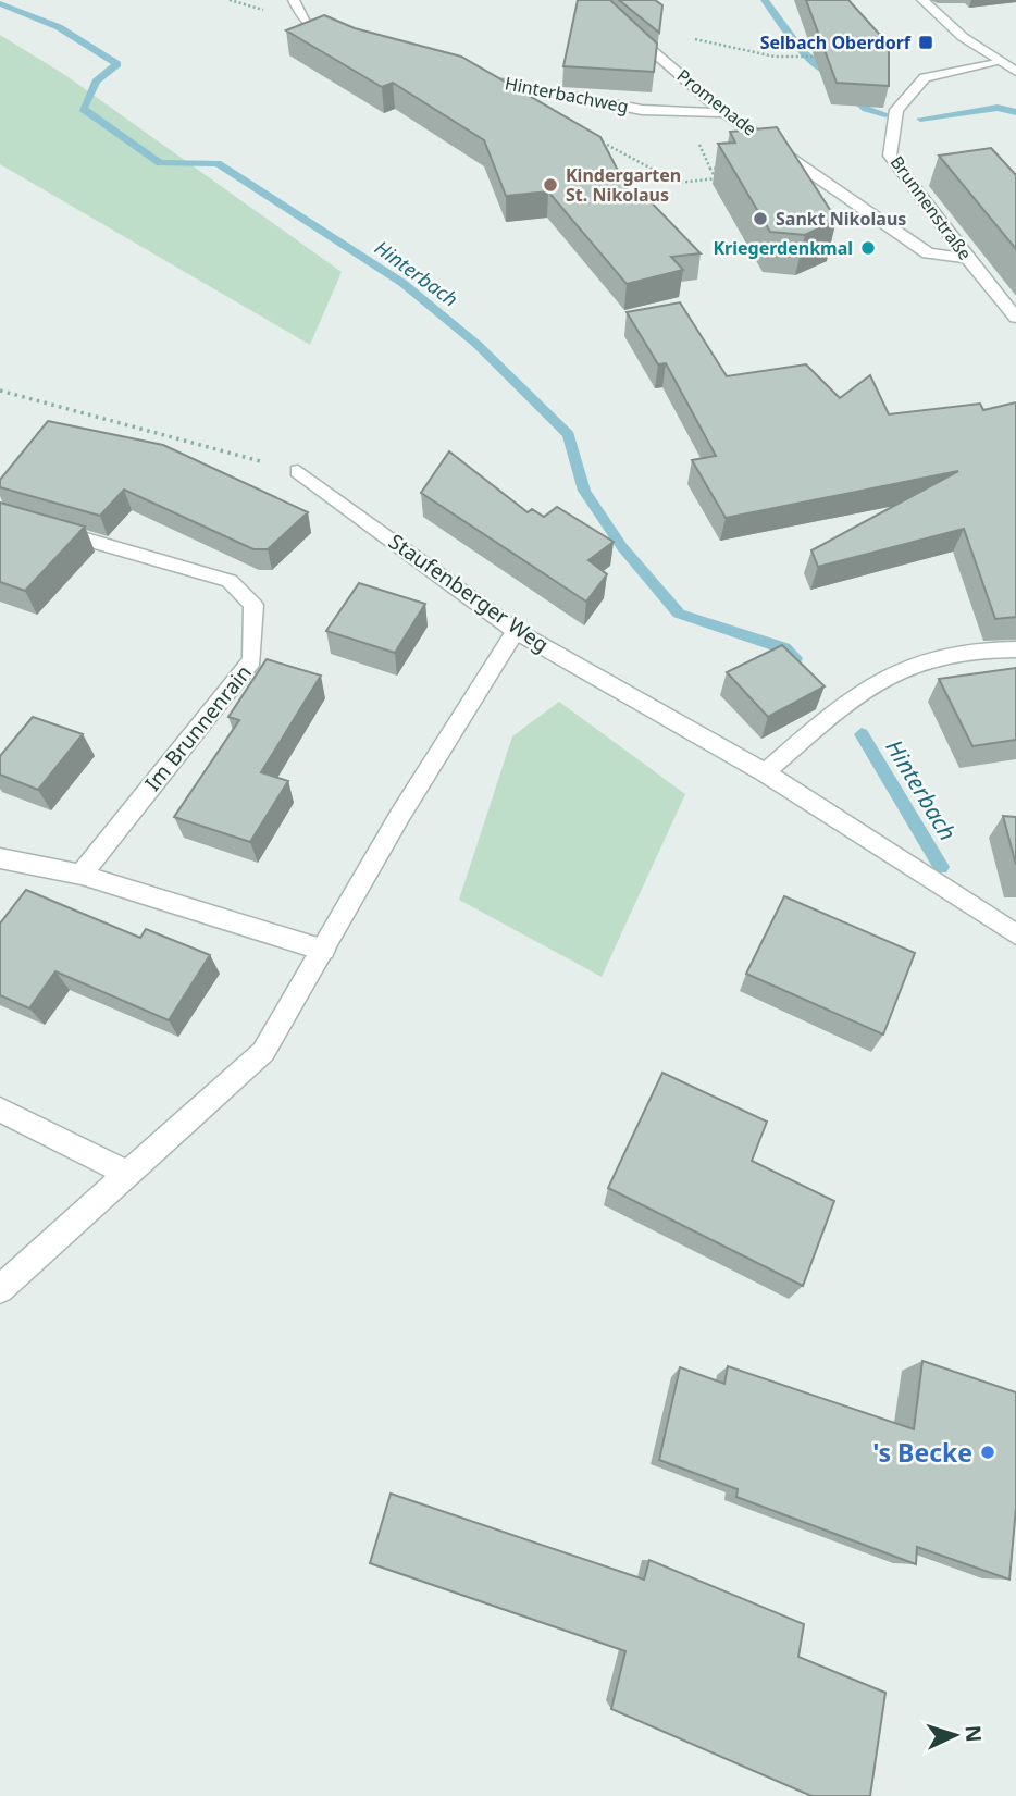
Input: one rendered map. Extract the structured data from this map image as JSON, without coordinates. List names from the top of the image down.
{
  "streets": {
    "street": [
      "Hinterbachweg",
      "Promenade",
      "Brunnenstraße",
      "Staufenberger Weg",
      "Im Brunnenrain"
    ]
  },
  "crossings": [
    ["Hinterbachweg", "Promenade"],
    ["Promenade", "Brunnenstraße"]
  ],
  "water": ["Hinterbach"],
  "places": {
    "transit": ["Selbach Oberdorf"],
    "other": [
      "Kindergarten St. Nikolaus",
      "Sankt Nikolaus",
      "Kriegerdenkmal",
      "'s Becke"
    ]
  },
  "north": "right"
}
